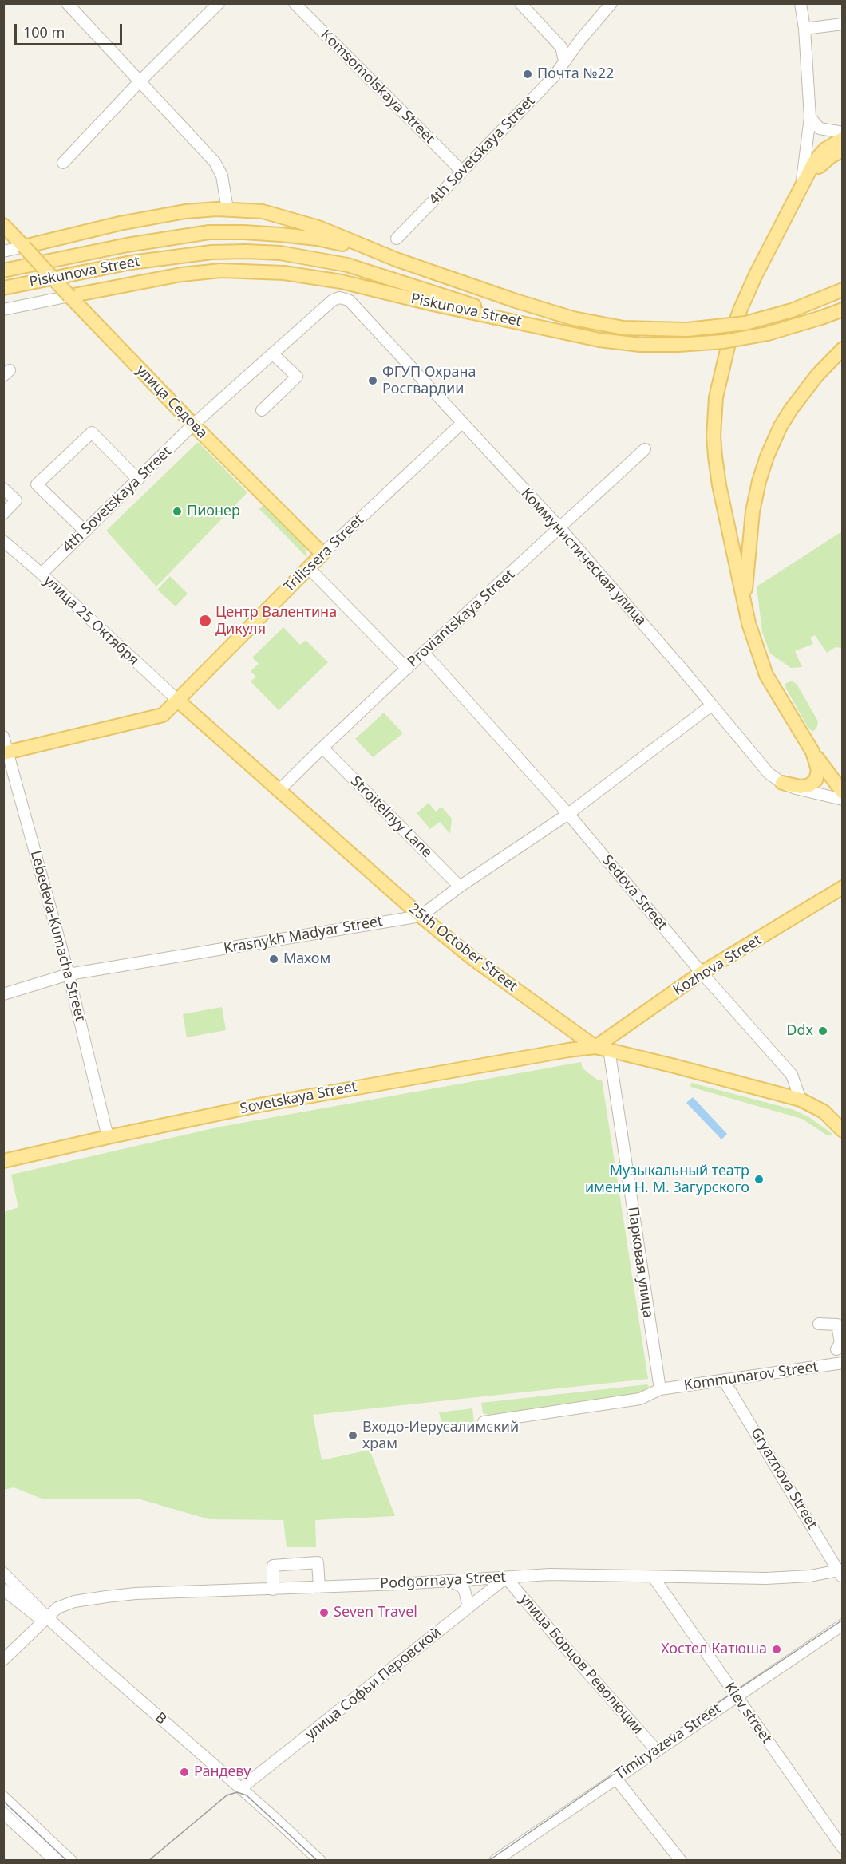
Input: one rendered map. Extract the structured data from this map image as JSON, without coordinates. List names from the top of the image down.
{
  "streets": {
    "main road": [
      "Piskunova Street",
      "улица Седова",
      "Trilissera Street",
      "25th October Street",
      "Kozhova Street",
      "Sovetskaya Street"
    ],
    "street": [
      "Komsomolskaya Street",
      "4th Sovetskaya Street",
      "Коммунистическая улица",
      "Proviantskaya Street",
      "улица 25 Октября",
      "Stroitelnyy Lane",
      "Sedova Street",
      "Krasnykh Madyar Street",
      "Lebedeva-Kumacha Street",
      "Парковая улица",
      "Kommunarov Street",
      "Gryaznova Street",
      "Podgornaya Street",
      "улица Борцов Революции",
      "улица Софьи Перовской",
      "Kiev street",
      "B",
      "Timiryazeva Street"
    ]
  },
  "crossings": [
    ["Komsomolskaya Street", "4th Sovetskaya Street"],
    ["4th Sovetskaya Street", "улица Седова"],
    ["4th Sovetskaya Street", "Коммунистическая улица"],
    ["4th Sovetskaya Street", "улица 25 Октября"],
    ["Piskunova Street", "улица Седова"],
    ["улица Седова", "Trilissera Street"],
    ["Trilissera Street", "Коммунистическая улица"],
    ["Trilissera Street", "улица 25 Октября"],
    ["Trilissera Street", "Lebedeva-Kumacha Street"],
    ["Trilissera Street", "25th October Street"],
    ["Коммунистическая улица", "Proviantskaya Street"],
    ["Коммунистическая улица", "Krasnykh Madyar Street"],
    ["Proviantskaya Street", "Stroitelnyy Lane"],
    ["Proviantskaya Street", "Sedova Street"],
    ["Proviantskaya Street", "25th October Street"],
    ["улица 25 Октября", "25th October Street"],
    ["Stroitelnyy Lane", "Krasnykh Madyar Street"],
    ["Sedova Street", "Krasnykh Madyar Street"],
    ["Sedova Street", "25th October Street"],
    ["Sedova Street", "Kozhova Street"],
    ["Krasnykh Madyar Street", "Lebedeva-Kumacha Street"],
    ["Krasnykh Madyar Street", "25th October Street"],
    ["Lebedeva-Kumacha Street", "Sovetskaya Street"],
    ["25th October Street", "Kozhova Street"],
    ["25th October Street", "Sovetskaya Street"],
    ["25th October Street", "Парковая улица"],
    ["Kozhova Street", "Sovetskaya Street"],
    ["Парковая улица", "Kommunarov Street"],
    ["Kommunarov Street", "Gryaznova Street"],
    ["Gryaznova Street", "Podgornaya Street"],
    ["Podgornaya Street", "улица Борцов Революции"],
    ["Podgornaya Street", "улица Софьи Перовской"],
    ["Podgornaya Street", "Kiev street"],
    ["Podgornaya Street", "B"],
    ["улица Борцов Революции", "улица Софьи Перовской"],
    ["улица Борцов Революции", "Timiryazeva Street"],
    ["улица Софьи Перовской", "B"],
    ["Kiev street", "Timiryazeva Street"]
  ],
  "places": [
    "Почта №22",
    "ФГУП Охрана Росгвардии",
    "Пионер",
    "Центр Валентина Дикуля",
    "Махом",
    "Ddx",
    "Музыкальный театр имени Н. М. Загурского",
    "Входо-Иерусалимский храм",
    "Seven Travel",
    "Хостел Катюша",
    "Рандеву"
  ],
  "scale_bar": "100 m"
}
